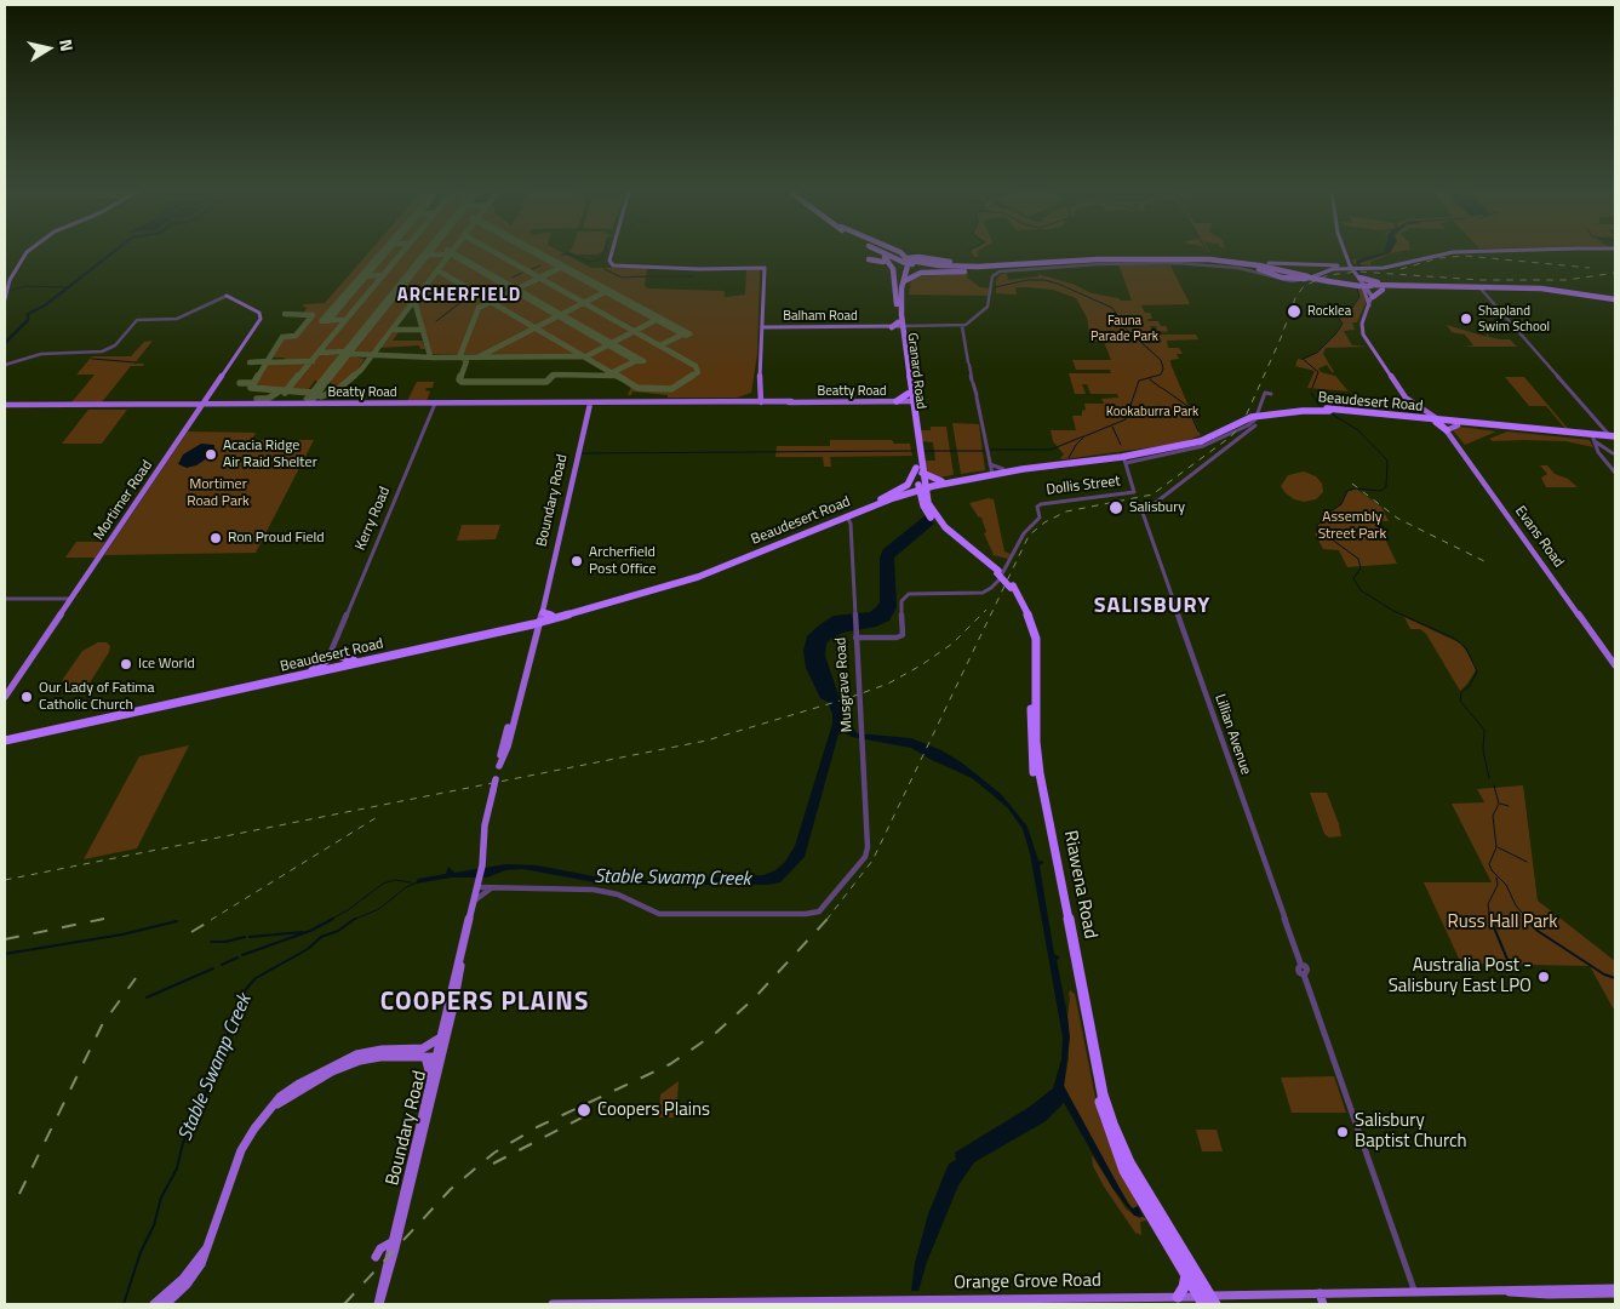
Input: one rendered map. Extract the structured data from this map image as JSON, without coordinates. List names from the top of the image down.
{
  "streets": {
    "highway": ["Granard Road", "Beaudesert Road", "Riawena Road"],
    "main road": [
      "Balham Road",
      "Beatty Road",
      "Mortimer Road",
      "Boundary Road",
      "Evans Road",
      "Orange Grove Road"
    ],
    "street": [
      "Dollis Street",
      "Kerry Road",
      "Musgrave Road",
      "Lillian Avenue"
    ]
  },
  "crossings": [
    ["Balham Road", "Granard Road"],
    ["Granard Road", "Beatty Road"],
    ["Granard Road", "Beaudesert Road"],
    ["Granard Road", "Riawena Road"],
    ["Beatty Road", "Mortimer Road"],
    ["Beatty Road", "Boundary Road"],
    ["Beatty Road", "Kerry Road"],
    ["Beaudesert Road", "Boundary Road"],
    ["Beaudesert Road", "Kerry Road"],
    ["Beaudesert Road", "Evans Road"],
    ["Beaudesert Road", "Musgrave Road"],
    ["Beaudesert Road", "Riawena Road"],
    ["Dollis Street", "Riawena Road"],
    ["Lillian Avenue", "Orange Grove Road"],
    ["Riawena Road", "Orange Grove Road"]
  ],
  "districts": ["ARCHERFIELD", "SALISBURY", "COOPERS PLAINS"],
  "water": ["Stable Swamp Creek"],
  "parks": [
    "Fauna Parade Park",
    "Kookaburra Park",
    "Mortimer Road Park",
    "Assembly Street Park",
    "Russ Hall Park"
  ],
  "places": [
    "Rocklea",
    "Shapland Swim School",
    "Acacia Ridge Air Raid Shelter",
    "Salisbury",
    "Ron Proud Field",
    "Archerfield Post Office",
    "Ice World",
    "Our Lady of Fatima Catholic Church",
    "Australia Post - Salisbury East LPO",
    "Coopers Plains",
    "Salisbury Baptist Church"
  ],
  "north": "right"
}
